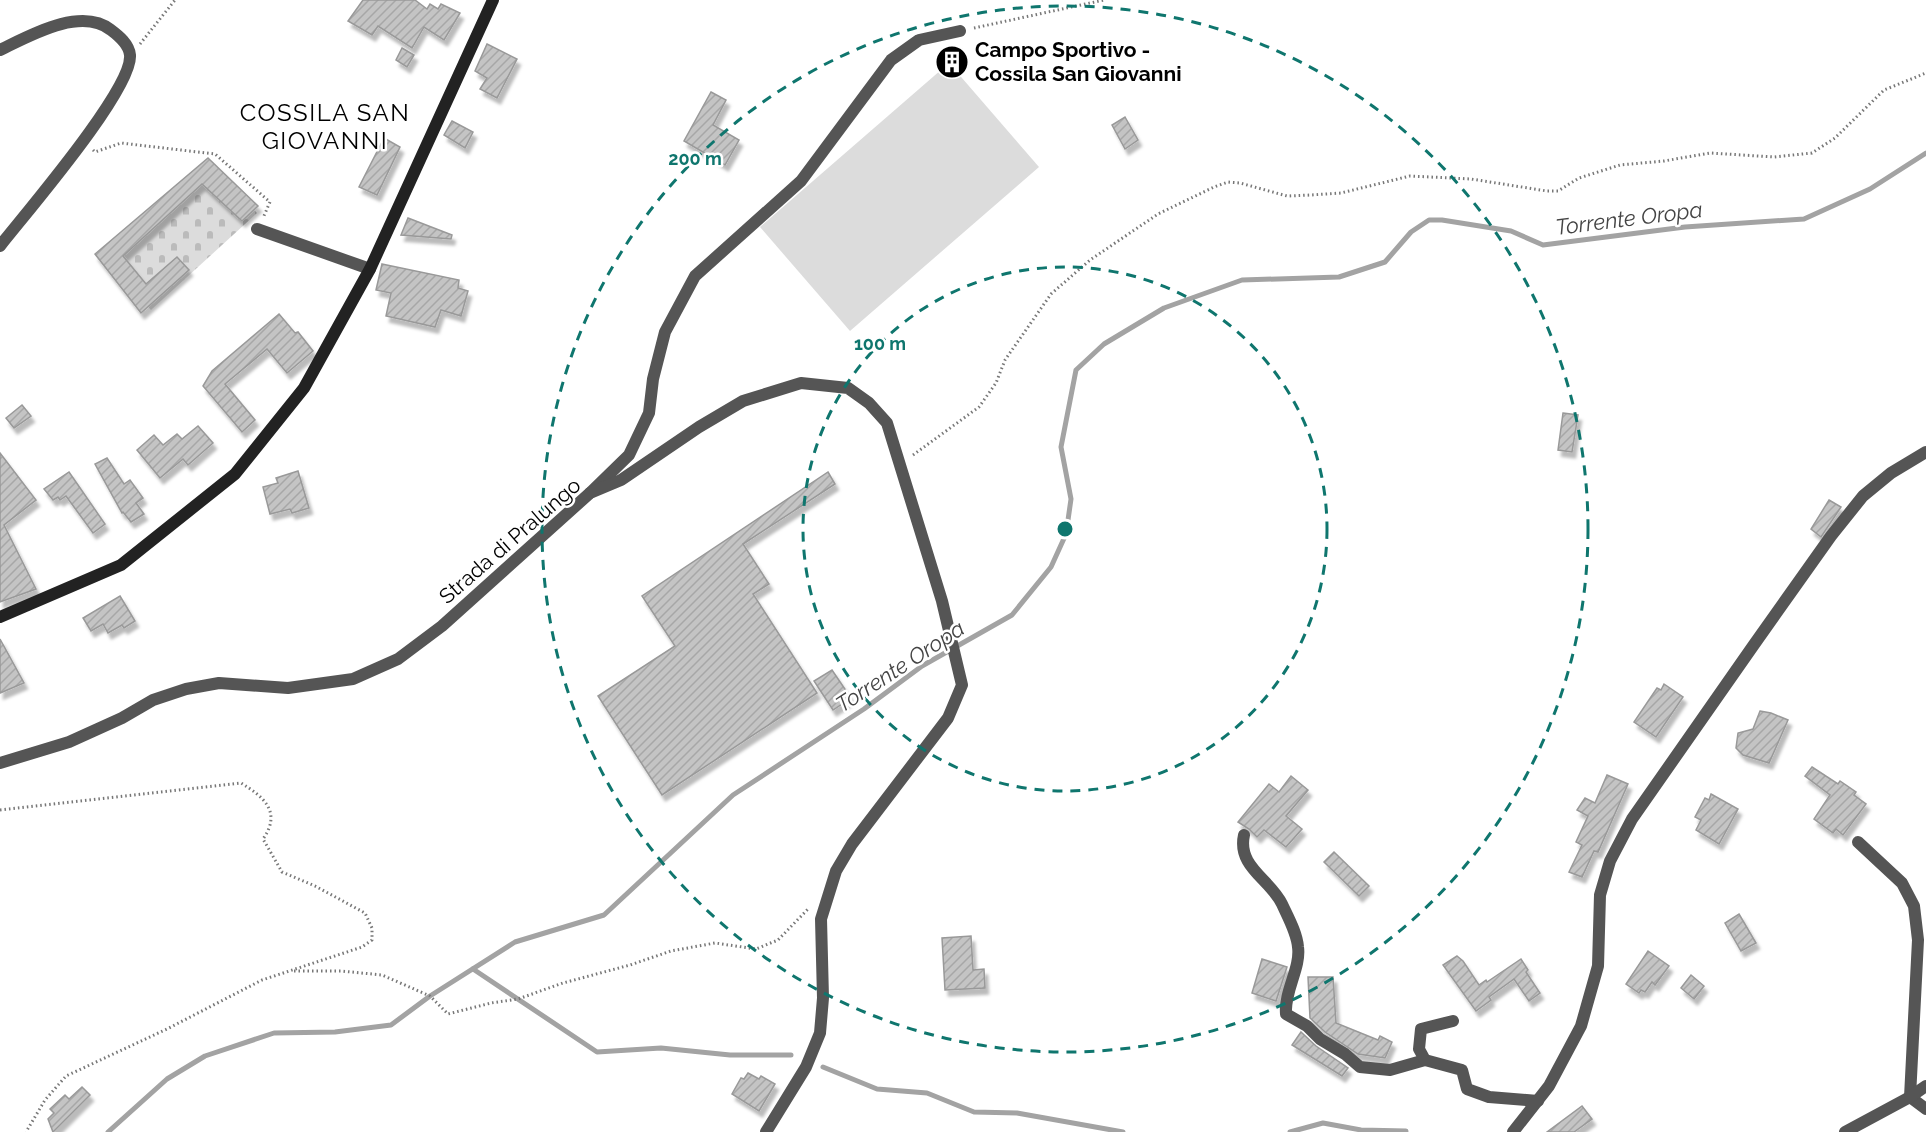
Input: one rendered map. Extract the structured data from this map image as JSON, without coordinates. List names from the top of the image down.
{
  "streets": {
    "street": ["Strada di Pralungo"]
  },
  "districts": ["COSSILA SAN GIOVANNI"],
  "water": ["Torrente Oropa"],
  "places": {
    "building": ["Campo Sportivo - Cossila San Giovanni"]
  },
  "rings": ["200 m", "100 m"]
}
